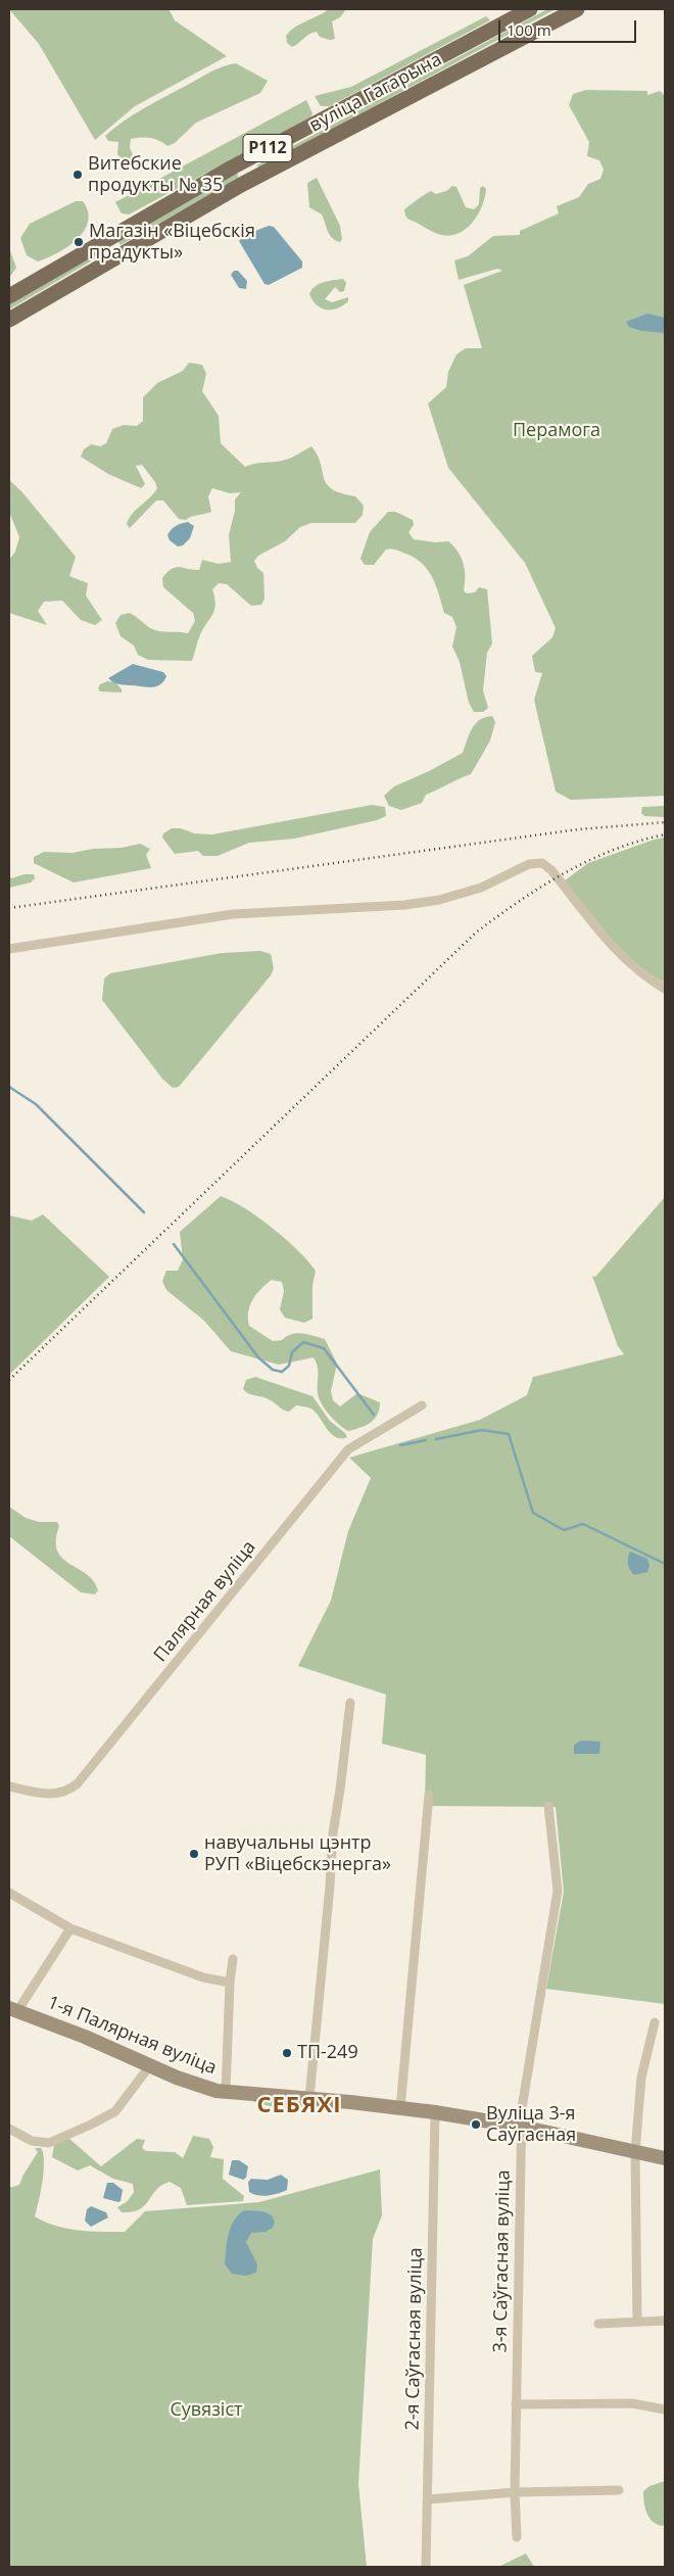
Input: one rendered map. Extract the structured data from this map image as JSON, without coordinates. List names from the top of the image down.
{
  "streets": {
    "main road": ["вуліца Гагарына", "Р112"],
    "street": [
      "Палярная вуліца",
      "1-я Палярная вуліца",
      "3-я Саўгасная вуліца",
      "2-я Саўгасная вуліца"
    ]
  },
  "crossings": [
    ["1-я Палярная вуліца", "3-я Саўгасная вуліца"],
    ["1-я Палярная вуліца", "2-я Саўгасная вуліца"]
  ],
  "districts": ["СЕБЯХІ"],
  "parks": ["Перамога", "Сувязіст"],
  "places": [
    "Витебские продукты № 35",
    "Магазін «Віцебскія прадукты»",
    "навучальны цэнтр РУП «Віцебскэнерга»",
    "ТП-249",
    "Вуліца 3-я Саўгасная"
  ],
  "scale_bar": "100 m"
}
